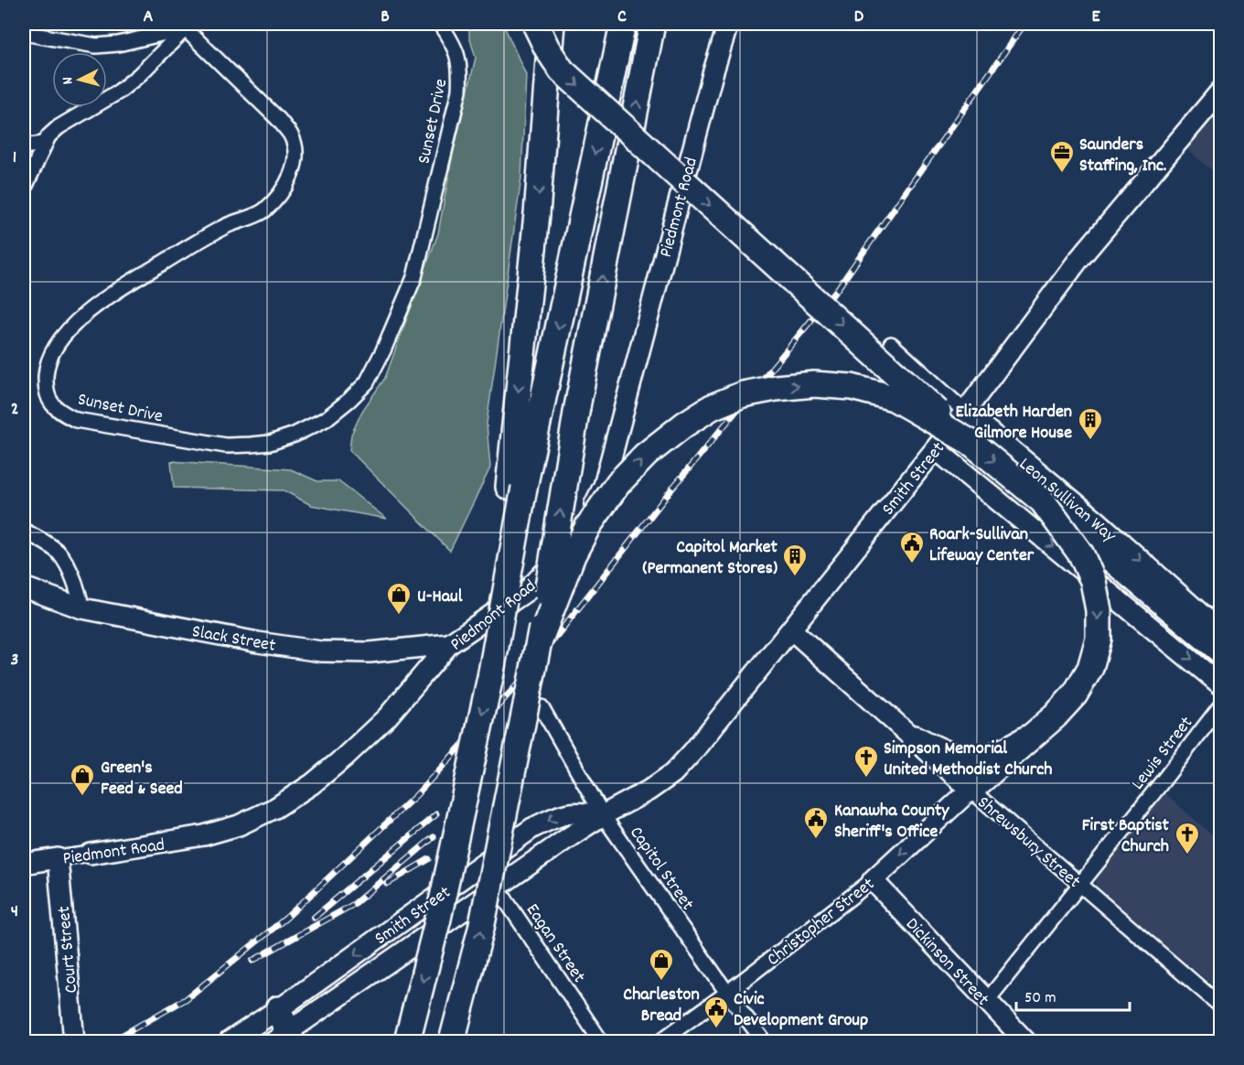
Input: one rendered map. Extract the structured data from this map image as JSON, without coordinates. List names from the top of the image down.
{
  "streets": {
    "street": [
      "Sunset Drive",
      "Piedmont Road",
      "Smith Street",
      "Leon Sullivan Way",
      "Slack Street",
      "Lewis Street",
      "Shrewsbury Street",
      "Capitol Street",
      "Christopher Street",
      "Eagan Street",
      "Court Street",
      "Dickinson Street"
    ]
  },
  "crossings": [
    ["Piedmont Road", "Slack Street"],
    ["Piedmont Road", "Court Street"],
    ["Smith Street", "Leon Sullivan Way"],
    ["Smith Street", "Shrewsbury Street"],
    ["Smith Street", "Capitol Street"],
    ["Smith Street", "Eagan Street"],
    ["Lewis Street", "Shrewsbury Street"],
    ["Lewis Street", "Dickinson Street"],
    ["Shrewsbury Street", "Christopher Street"],
    ["Capitol Street", "Christopher Street"],
    ["Christopher Street", "Dickinson Street"]
  ],
  "places": {
    "office": ["Saunders Staffing, Inc."],
    "building": ["Elizabeth Harden Gilmore House", "Capitol Market (Permanent Stores)"],
    "public building": ["Roark-Sullivan Lifeway Center", "Kanawha County Sheriff's Office", "Civic Development Group"],
    "shop": ["U-Haul", "Green's Feed & Seed", "Charleston Bread"],
    "church": ["Simpson Memorial United Methodist Church", "First Baptist Church"]
  },
  "scale_bar": "50 m",
  "north": "left",
  "grid": {
    "columns": [
      "A",
      "B",
      "C",
      "D",
      "E"
    ],
    "rows": [
      "1",
      "2",
      "3",
      "4"
    ]
  }
}
